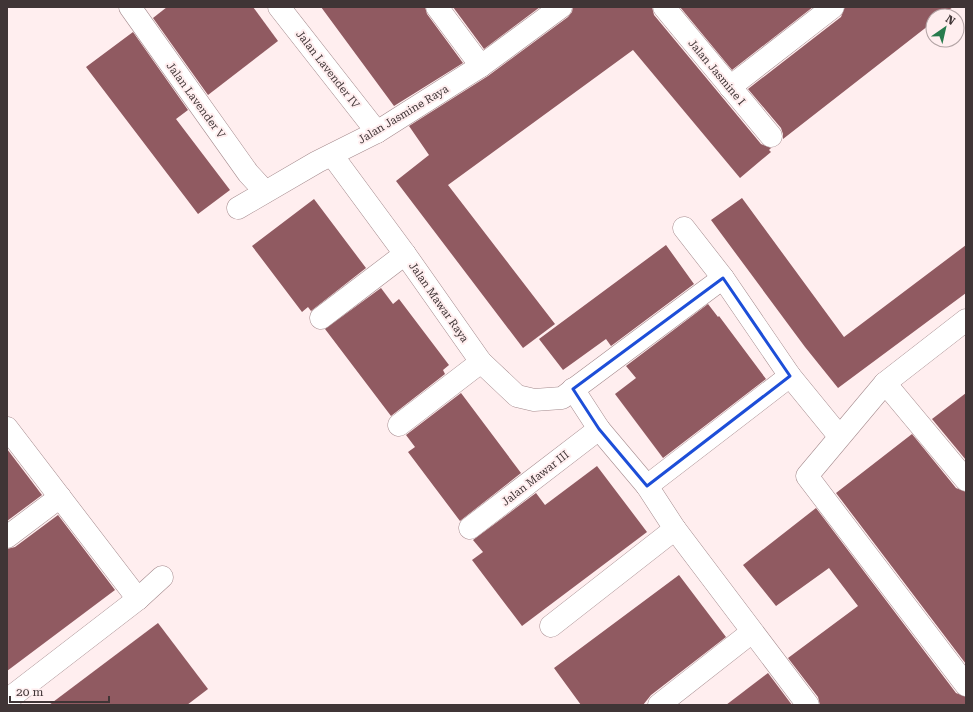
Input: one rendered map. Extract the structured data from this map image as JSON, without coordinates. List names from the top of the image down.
{
  "streets": {
    "street": [
      "Jalan Lavender IV",
      "Jalan Jasmine I",
      "Jalan Lavender V",
      "Jalan Jasmine Raya",
      "Jalan Mawar Raya",
      "Jalan Mawar III"
    ]
  },
  "crossings": [
    ["Jalan Lavender IV", "Jalan Jasmine Raya"],
    ["Jalan Lavender V", "Jalan Jasmine Raya"],
    ["Jalan Jasmine Raya", "Jalan Mawar Raya"]
  ],
  "scale_bar": "20 m",
  "north": "top right"
}
